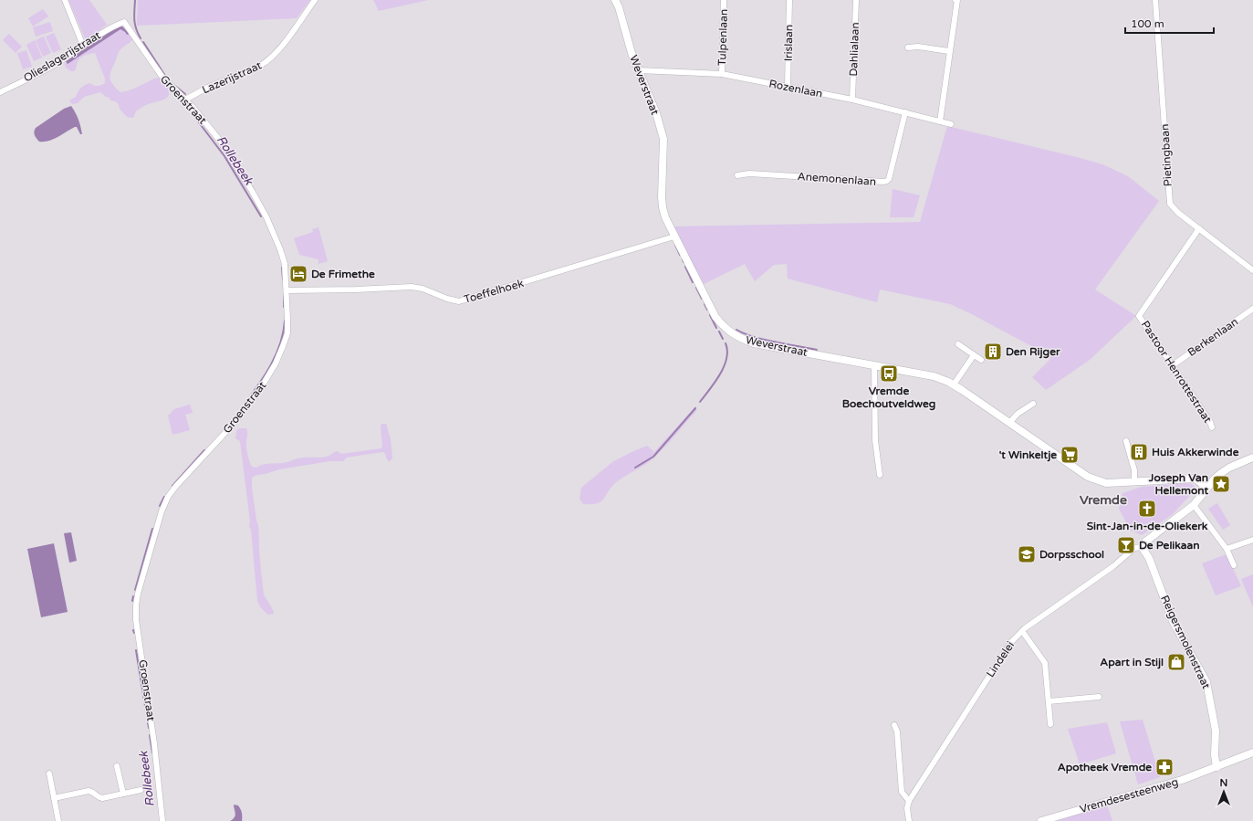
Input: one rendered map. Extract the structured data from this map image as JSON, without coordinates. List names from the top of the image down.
{
  "streets": {
    "street": [
      "Tulpenlaan",
      "Irislaan",
      "Dahlialaan",
      "Olieslagerijstraat",
      "Lazerijstraat",
      "Weverstraat",
      "Rozenlaan",
      "Groenstraat",
      "Pietingbaan",
      "Anemonenlaan",
      "Toeffelhoek",
      "Berkenlaan",
      "Pastoor Henrottestraat",
      "Reigersmolenstraat",
      "Lindelei",
      "Vremdesesteenweg"
    ]
  },
  "crossings": [
    ["Tulpenlaan", "Rozenlaan"],
    ["Irislaan", "Rozenlaan"],
    ["Dahlialaan", "Rozenlaan"],
    ["Olieslagerijstraat", "Groenstraat"],
    ["Lazerijstraat", "Groenstraat"],
    ["Weverstraat", "Rozenlaan"],
    ["Weverstraat", "Toeffelhoek"],
    ["Rozenlaan", "Anemonenlaan"],
    ["Groenstraat", "Toeffelhoek"],
    ["Pietingbaan", "Pastoor Henrottestraat"],
    ["Berkenlaan", "Pastoor Henrottestraat"],
    ["Reigersmolenstraat", "Lindelei"],
    ["Reigersmolenstraat", "Vremdesesteenweg"]
  ],
  "districts": ["Vremde"],
  "water": ["Rollebeek"],
  "places": {
    "hotel": ["De Frimethe"],
    "building": ["Den Rijger", "Huis Akkerwinde"],
    "bus stop": ["Vremde Boechoutveldweg"],
    "supermarket": ["'t Winkeltje"],
    "place": ["Joseph Van Hellemont"],
    "church": ["Sint-Jan-in-de-Oliekerk"],
    "bar": ["De Pelikaan"],
    "school or university": ["Dorpsschool"],
    "shop": ["Apart in Stijl"],
    "pharmacy": ["Apotheek Vremde"]
  },
  "scale_bar": "100 m",
  "north": "top"
}
